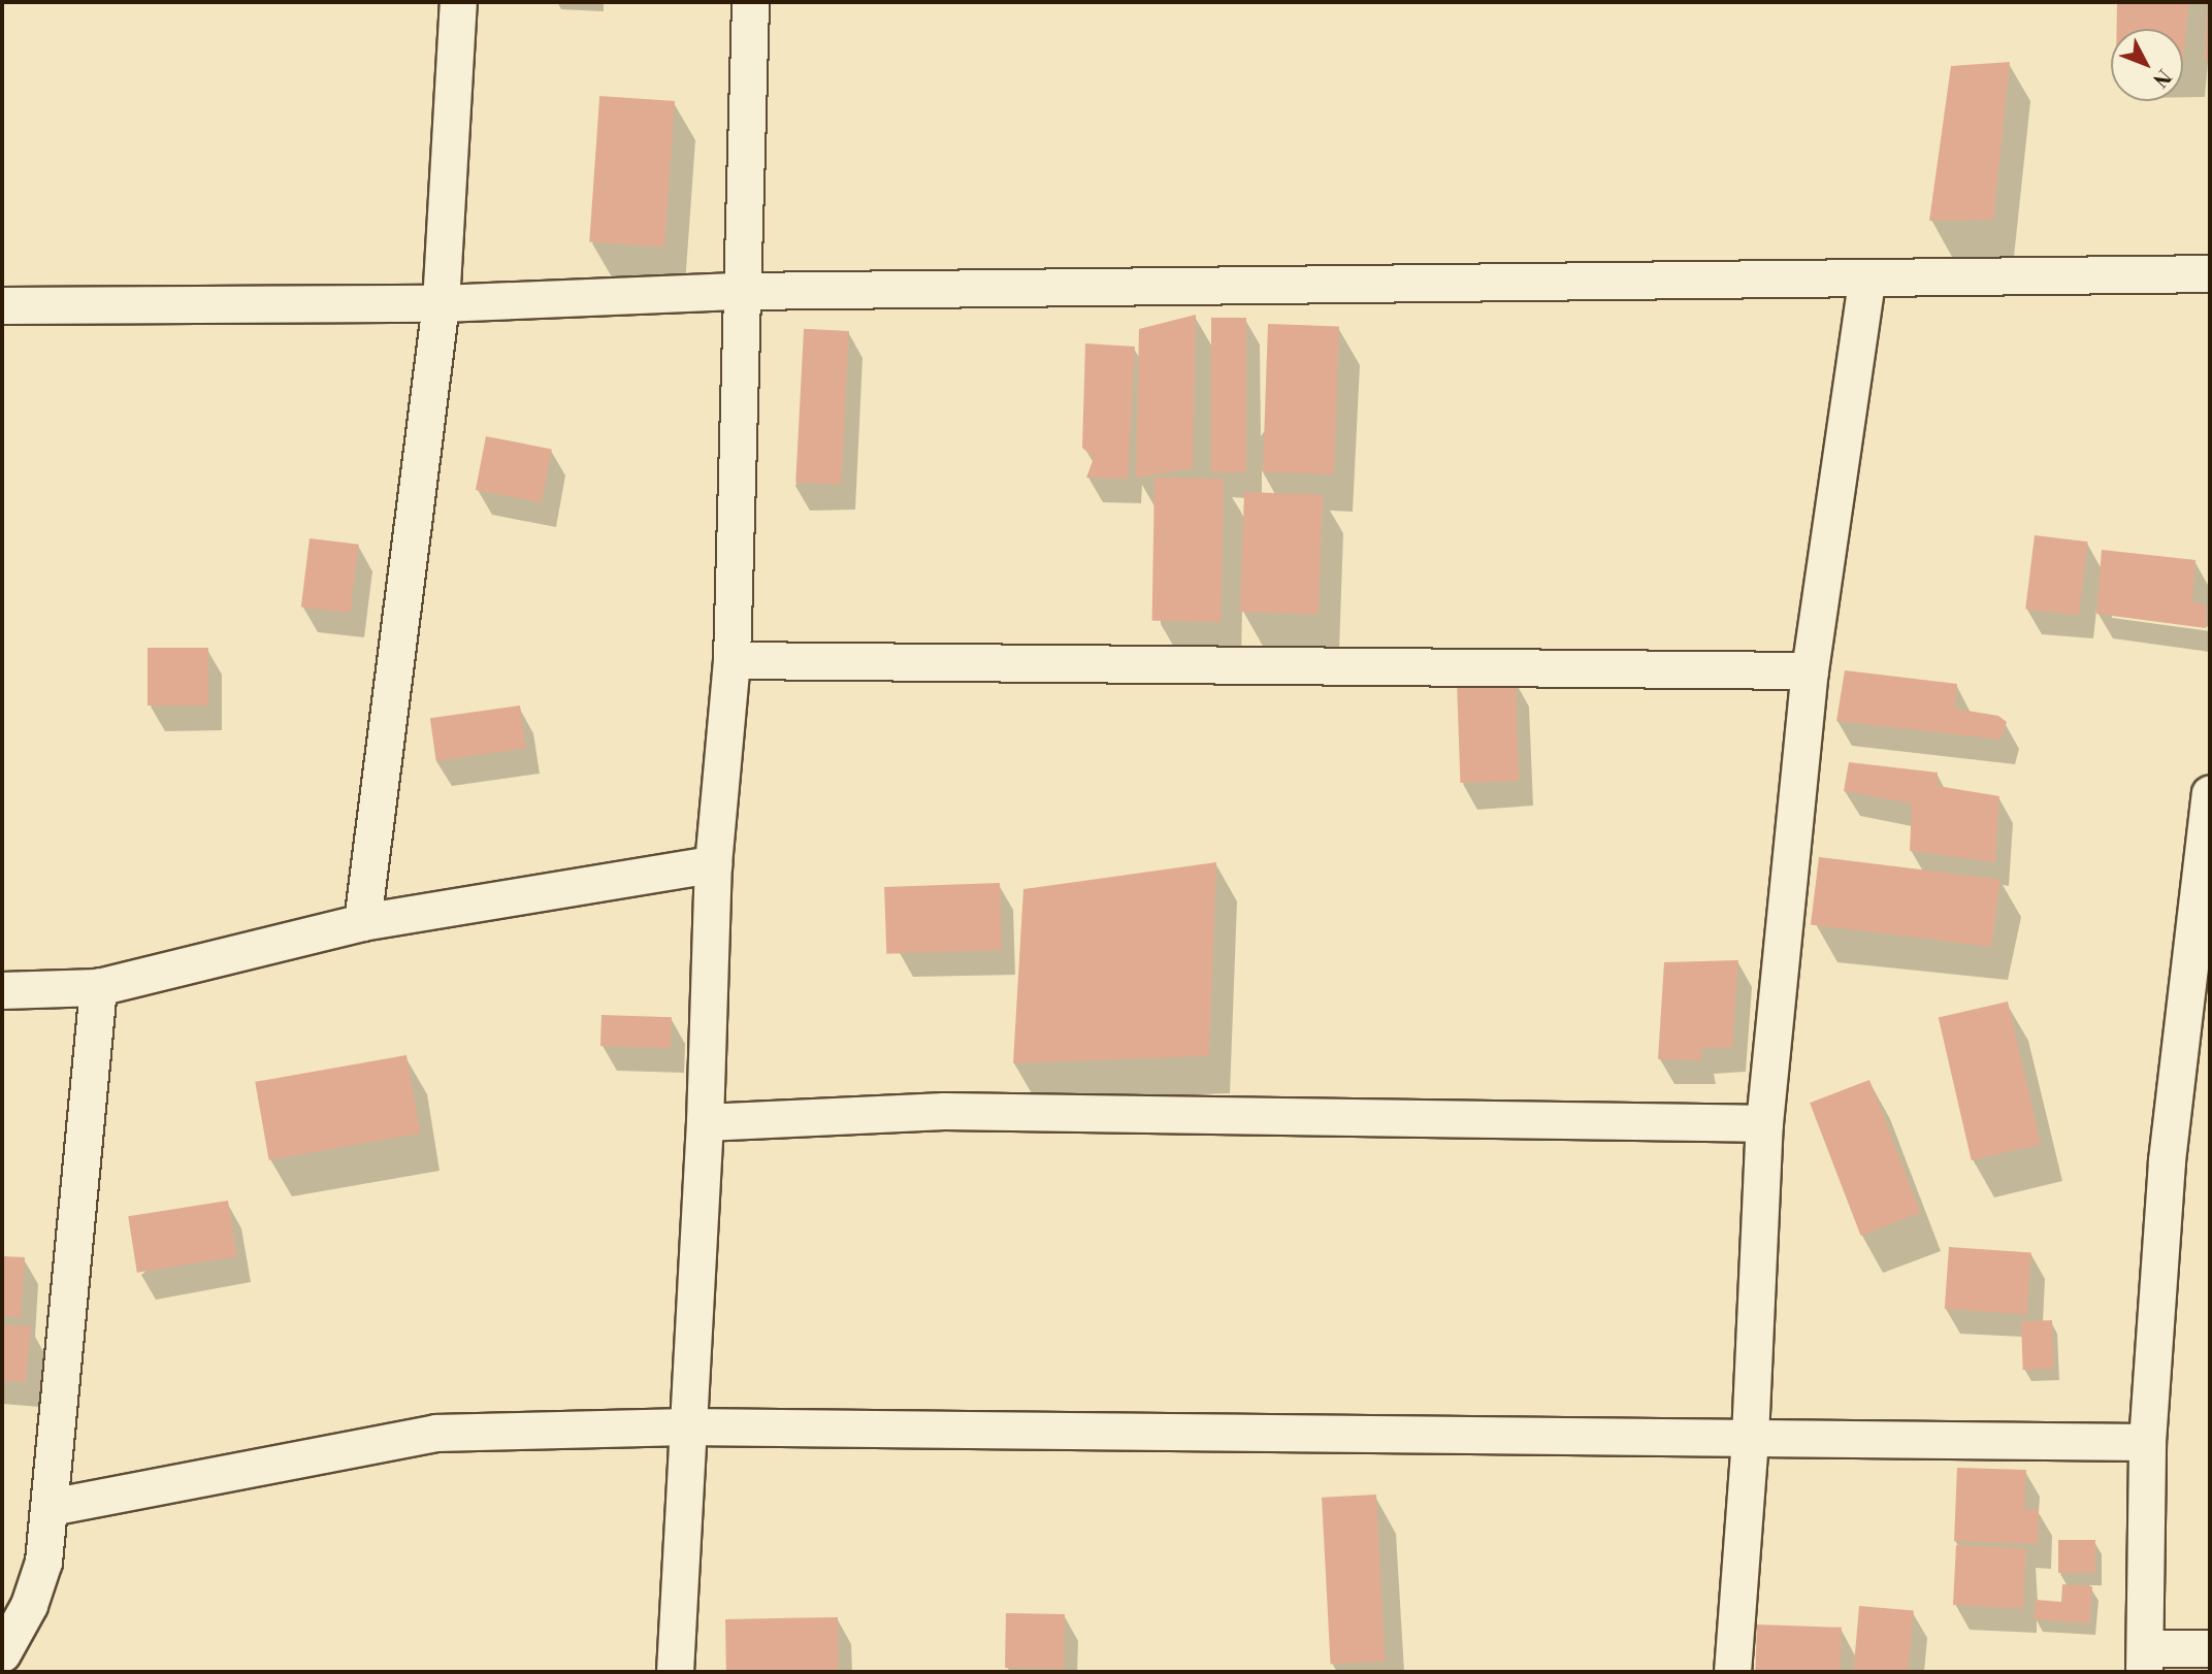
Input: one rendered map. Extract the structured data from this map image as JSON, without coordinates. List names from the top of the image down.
{
  "north": "bottom right"
}
